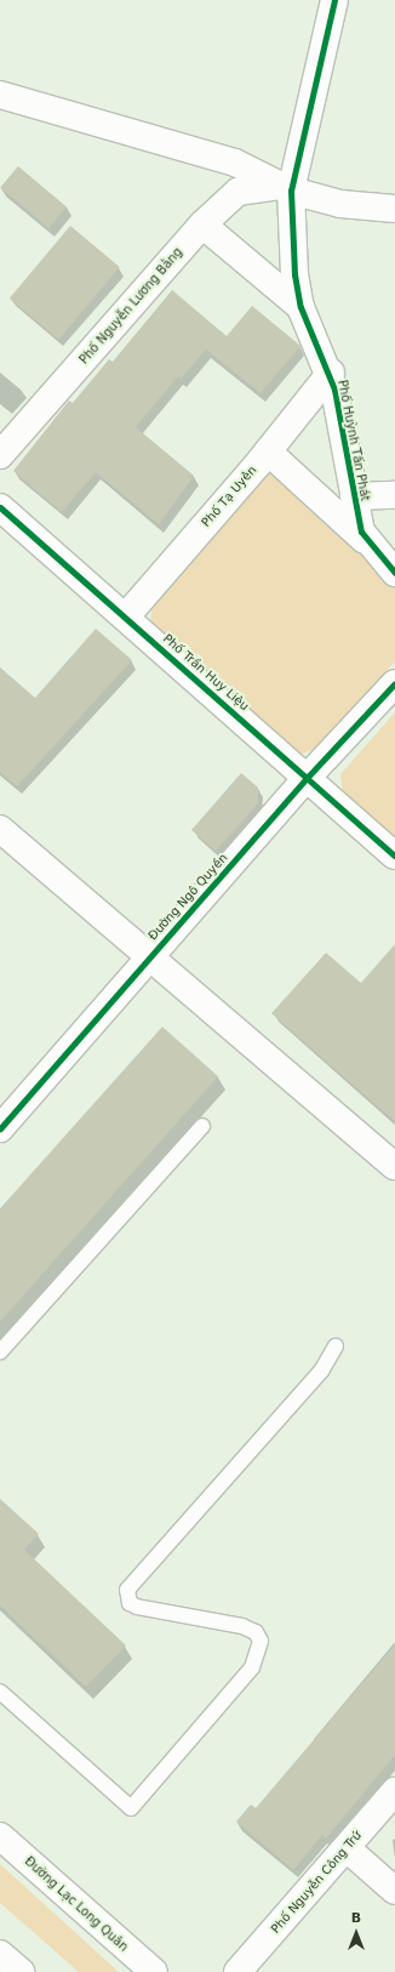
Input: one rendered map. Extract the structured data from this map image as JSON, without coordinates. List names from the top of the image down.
{
  "streets": {
    "street": [
      "Phố Nguyễn Lương Bằng",
      "Phố Huỳnh Tấn Phát",
      "Phố Tạ Uyên",
      "Phố Trần Huy Liệu",
      "Đường Ngô Quyền",
      "Phố Nguyễn Công Trứ",
      "Đường Lạc Long Quân"
    ]
  },
  "crossings": [
    ["Phố Nguyễn Lương Bằng", "Phố Huỳnh Tấn Phát"],
    ["Phố Huỳnh Tấn Phát", "Phố Tạ Uyên"],
    ["Phố Tạ Uyên", "Phố Trần Huy Liệu"],
    ["Phố Trần Huy Liệu", "Đường Ngô Quyền"]
  ],
  "north": "top"
}
